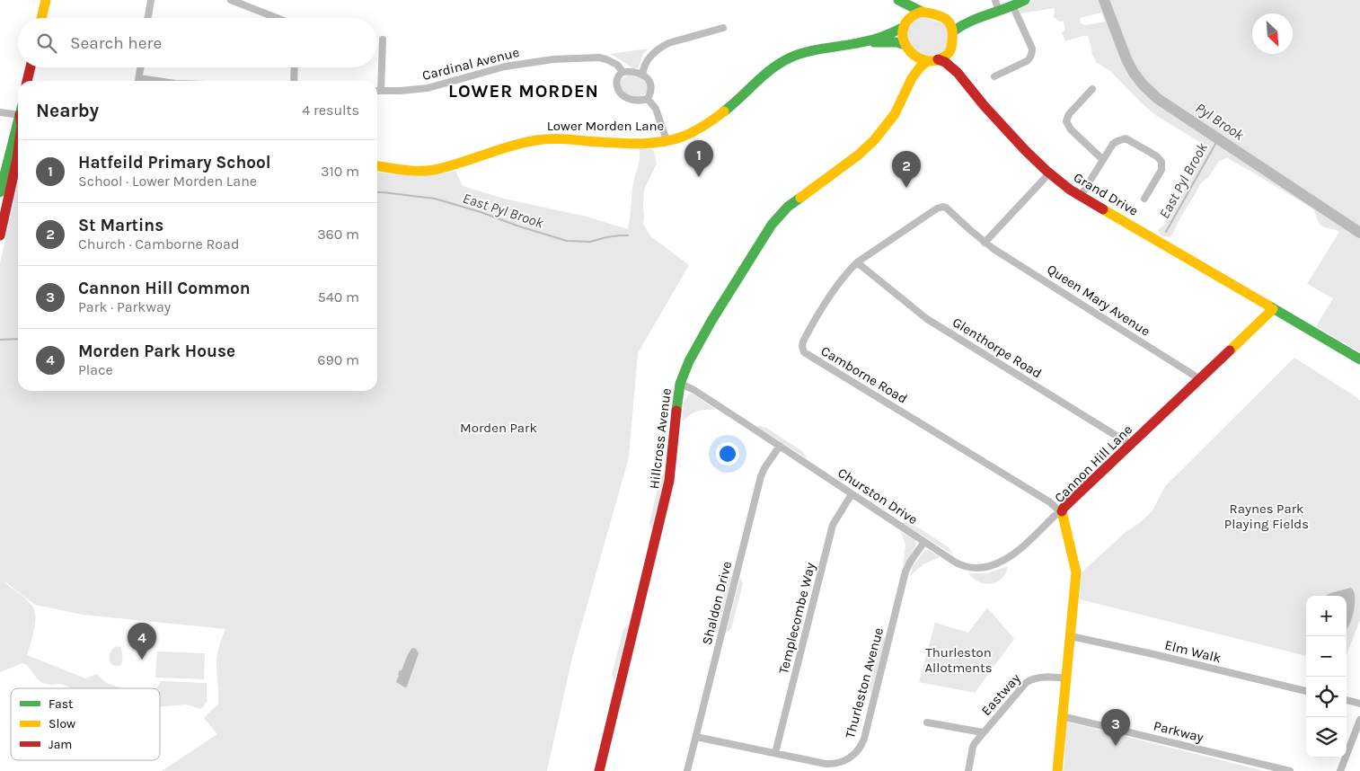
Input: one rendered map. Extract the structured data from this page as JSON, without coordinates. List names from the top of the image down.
{
  "streets": {
    "main road": [
      "Lower Morden Lane",
      "Grand Drive",
      "Hillcross Avenue",
      "Cannon Hill Lane"
    ],
    "street": [
      "Cardinal Avenue",
      "Queen Mary Avenue",
      "Glenthorpe Road",
      "Camborne Road",
      "Churston Drive",
      "Shaldon Drive",
      "Templecombe Way",
      "Elm Walk",
      "Thurleston Avenue",
      "Eastway",
      "Parkway"
    ]
  },
  "crossings": [
    ["Lower Morden Lane", "Grand Drive"],
    ["Lower Morden Lane", "Hillcross Avenue"],
    ["Grand Drive", "Hillcross Avenue"],
    ["Grand Drive", "Cannon Hill Lane"],
    ["Queen Mary Avenue", "Camborne Road"],
    ["Queen Mary Avenue", "Cannon Hill Lane"],
    ["Glenthorpe Road", "Camborne Road"],
    ["Glenthorpe Road", "Cannon Hill Lane"],
    ["Camborne Road", "Cannon Hill Lane"],
    ["Camborne Road", "Churston Drive"],
    ["Hillcross Avenue", "Churston Drive"],
    ["Cannon Hill Lane", "Churston Drive"],
    ["Cannon Hill Lane", "Elm Walk"],
    ["Cannon Hill Lane", "Eastway"],
    ["Cannon Hill Lane", "Parkway"],
    ["Churston Drive", "Shaldon Drive"],
    ["Churston Drive", "Templecombe Way"],
    ["Churston Drive", "Thurleston Avenue"],
    ["Shaldon Drive", "Thurleston Avenue"],
    ["Templecombe Way", "Thurleston Avenue"]
  ],
  "districts": ["LOWER MORDEN"],
  "water": ["Pyl Brook", "East Pyl Brook"],
  "parks": ["Morden Park", "Raynes Park Playing Fields", "Thurleston Allotments"],
  "legend": ["Fast", "Slow", "Jam"],
  "north": "bottom right",
  "page": {
    "search": "Search here",
    "heading": ["Nearby", "4 results"],
    "list": [
      {
        "mark": "1",
        "name": "Hatfeild Primary School",
        "note": "School · Lower Morden Lane",
        "value": "310 m"
      },
      {
        "mark": "2",
        "name": "St Martins",
        "note": "Church · Camborne Road",
        "value": "360 m"
      },
      {
        "mark": "3",
        "name": "Cannon Hill Common",
        "note": "Park · Parkway",
        "value": "540 m"
      },
      {
        "mark": "4",
        "name": "Morden Park House",
        "note": "Place",
        "value": "690 m"
      }
    ],
    "pins": [
      "1",
      "2",
      "4",
      "3"
    ],
    "map_buttons": ["+", "−"]
  }
}
